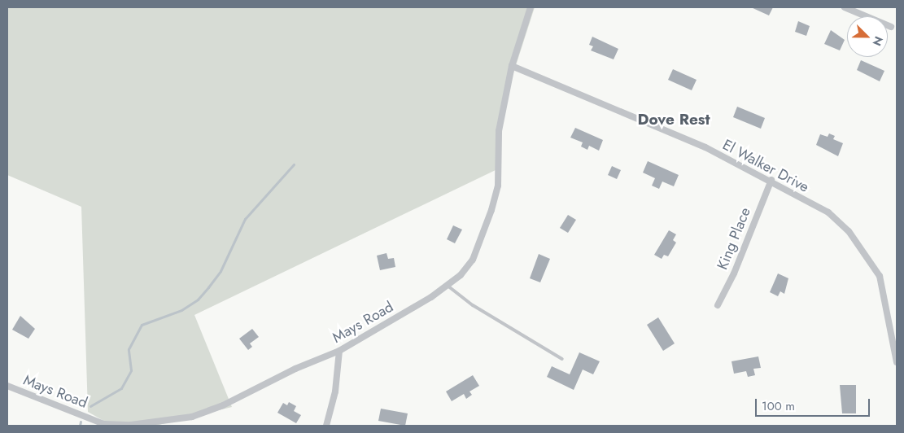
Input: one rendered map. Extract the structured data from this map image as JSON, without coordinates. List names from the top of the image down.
{
  "streets": {
    "street": ["El Walker Drive", "King Place", "Mays Road"]
  },
  "crossings": [
    ["El Walker Drive", "King Place"],
    ["El Walker Drive", "Mays Road"]
  ],
  "districts": ["Dove Rest"],
  "scale_bar": "100 m",
  "north": "bottom right"
}
